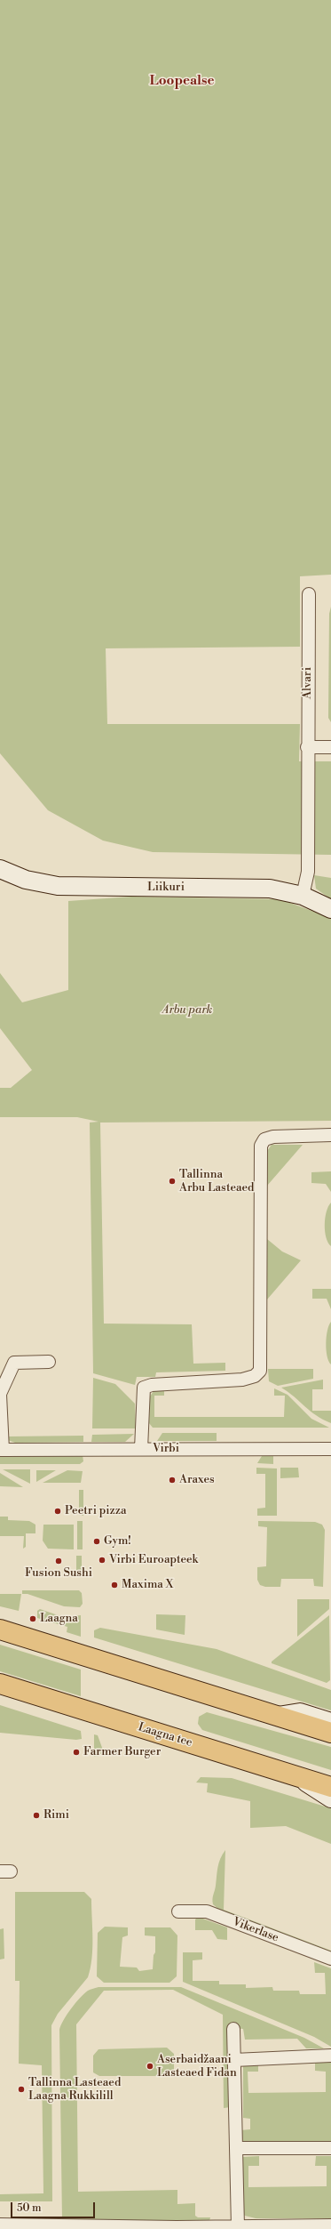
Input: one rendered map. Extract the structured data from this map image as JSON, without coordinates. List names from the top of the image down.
{
  "streets": {
    "main road": ["Laagna tee"],
    "street": [
      "Alvari",
      "Liikuri",
      "Virbi",
      "Vikerlase"
    ]
  },
  "crossings": [
    ["Alvari", "Liikuri"]
  ],
  "districts": ["Loopealse"],
  "parks": ["Arbu park"],
  "places": [
    "Tallinna Arbu Lasteaed",
    "Araxes",
    "Peetri pizza",
    "Gym!",
    "Virbi Euroapteek",
    "Fusion Sushi",
    "Maxima X",
    "Laagna",
    "Farmer Burger",
    "Rimi",
    "Aserbaidžaani Lasteaed Fidan",
    "Tallinna Lasteaed Laagna Rukkilill"
  ],
  "scale_bar": "50 m"
}
